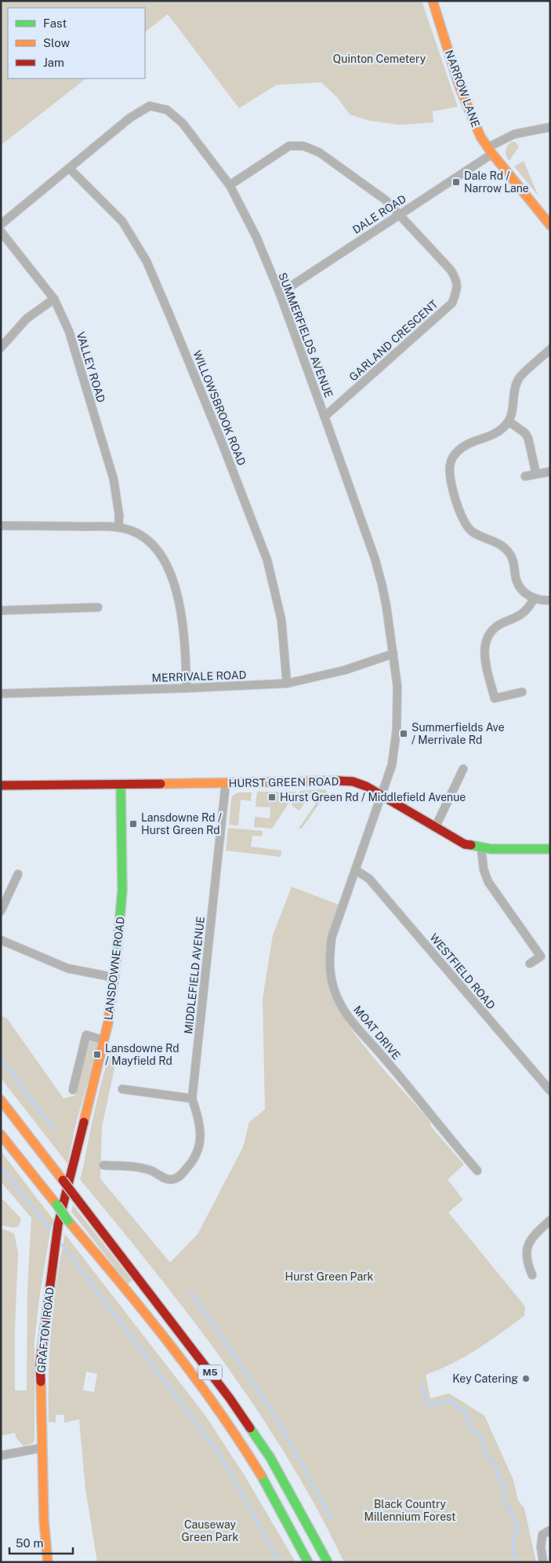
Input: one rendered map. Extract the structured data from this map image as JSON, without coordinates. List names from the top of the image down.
{
  "streets": {
    "main road": [
      "NARROW LANE",
      "HURST GREEN ROAD",
      "LANSDOWNE ROAD",
      "GRAFTON ROAD",
      "M5"
    ],
    "street": [
      "DALE ROAD",
      "SUMMERFIELDS AVENUE",
      "GARLAND CRESCENT",
      "VALLEY ROAD",
      "WILLOWSBROOK ROAD",
      "MERRIVALE ROAD",
      "WESTFIELD ROAD",
      "MIDDLEFIELD AVENUE",
      "MOAT DRIVE"
    ]
  },
  "crossings": [
    ["NARROW LANE", "DALE ROAD"],
    ["DALE ROAD", "SUMMERFIELDS AVENUE"],
    ["DALE ROAD", "GARLAND CRESCENT"],
    ["SUMMERFIELDS AVENUE", "GARLAND CRESCENT"],
    ["SUMMERFIELDS AVENUE", "WILLOWSBROOK ROAD"],
    ["SUMMERFIELDS AVENUE", "MERRIVALE ROAD"],
    ["SUMMERFIELDS AVENUE", "HURST GREEN ROAD"],
    ["SUMMERFIELDS AVENUE", "MOAT DRIVE"],
    ["WILLOWSBROOK ROAD", "MERRIVALE ROAD"],
    ["HURST GREEN ROAD", "LANSDOWNE ROAD"],
    ["HURST GREEN ROAD", "MIDDLEFIELD AVENUE"],
    ["HURST GREEN ROAD", "MOAT DRIVE"],
    ["LANSDOWNE ROAD", "GRAFTON ROAD"],
    ["WESTFIELD ROAD", "MOAT DRIVE"]
  ],
  "parks": [
    "Quinton Cemetery",
    "Hurst Green Park",
    "Black Country Millennium Forest",
    "Causeway Green Park"
  ],
  "places": {
    "transit": [
      "Dale Rd / Narrow Lane",
      "Summerfields Ave / Merrivale Rd",
      "Hurst Green Rd / Middlefield Avenue",
      "Lansdowne Rd / Hurst Green Rd",
      "Lansdowne Rd / Mayfield Rd"
    ],
    "other": ["Key Catering"]
  },
  "legend": ["Fast", "Slow", "Jam"],
  "scale_bar": "50 m"
}
